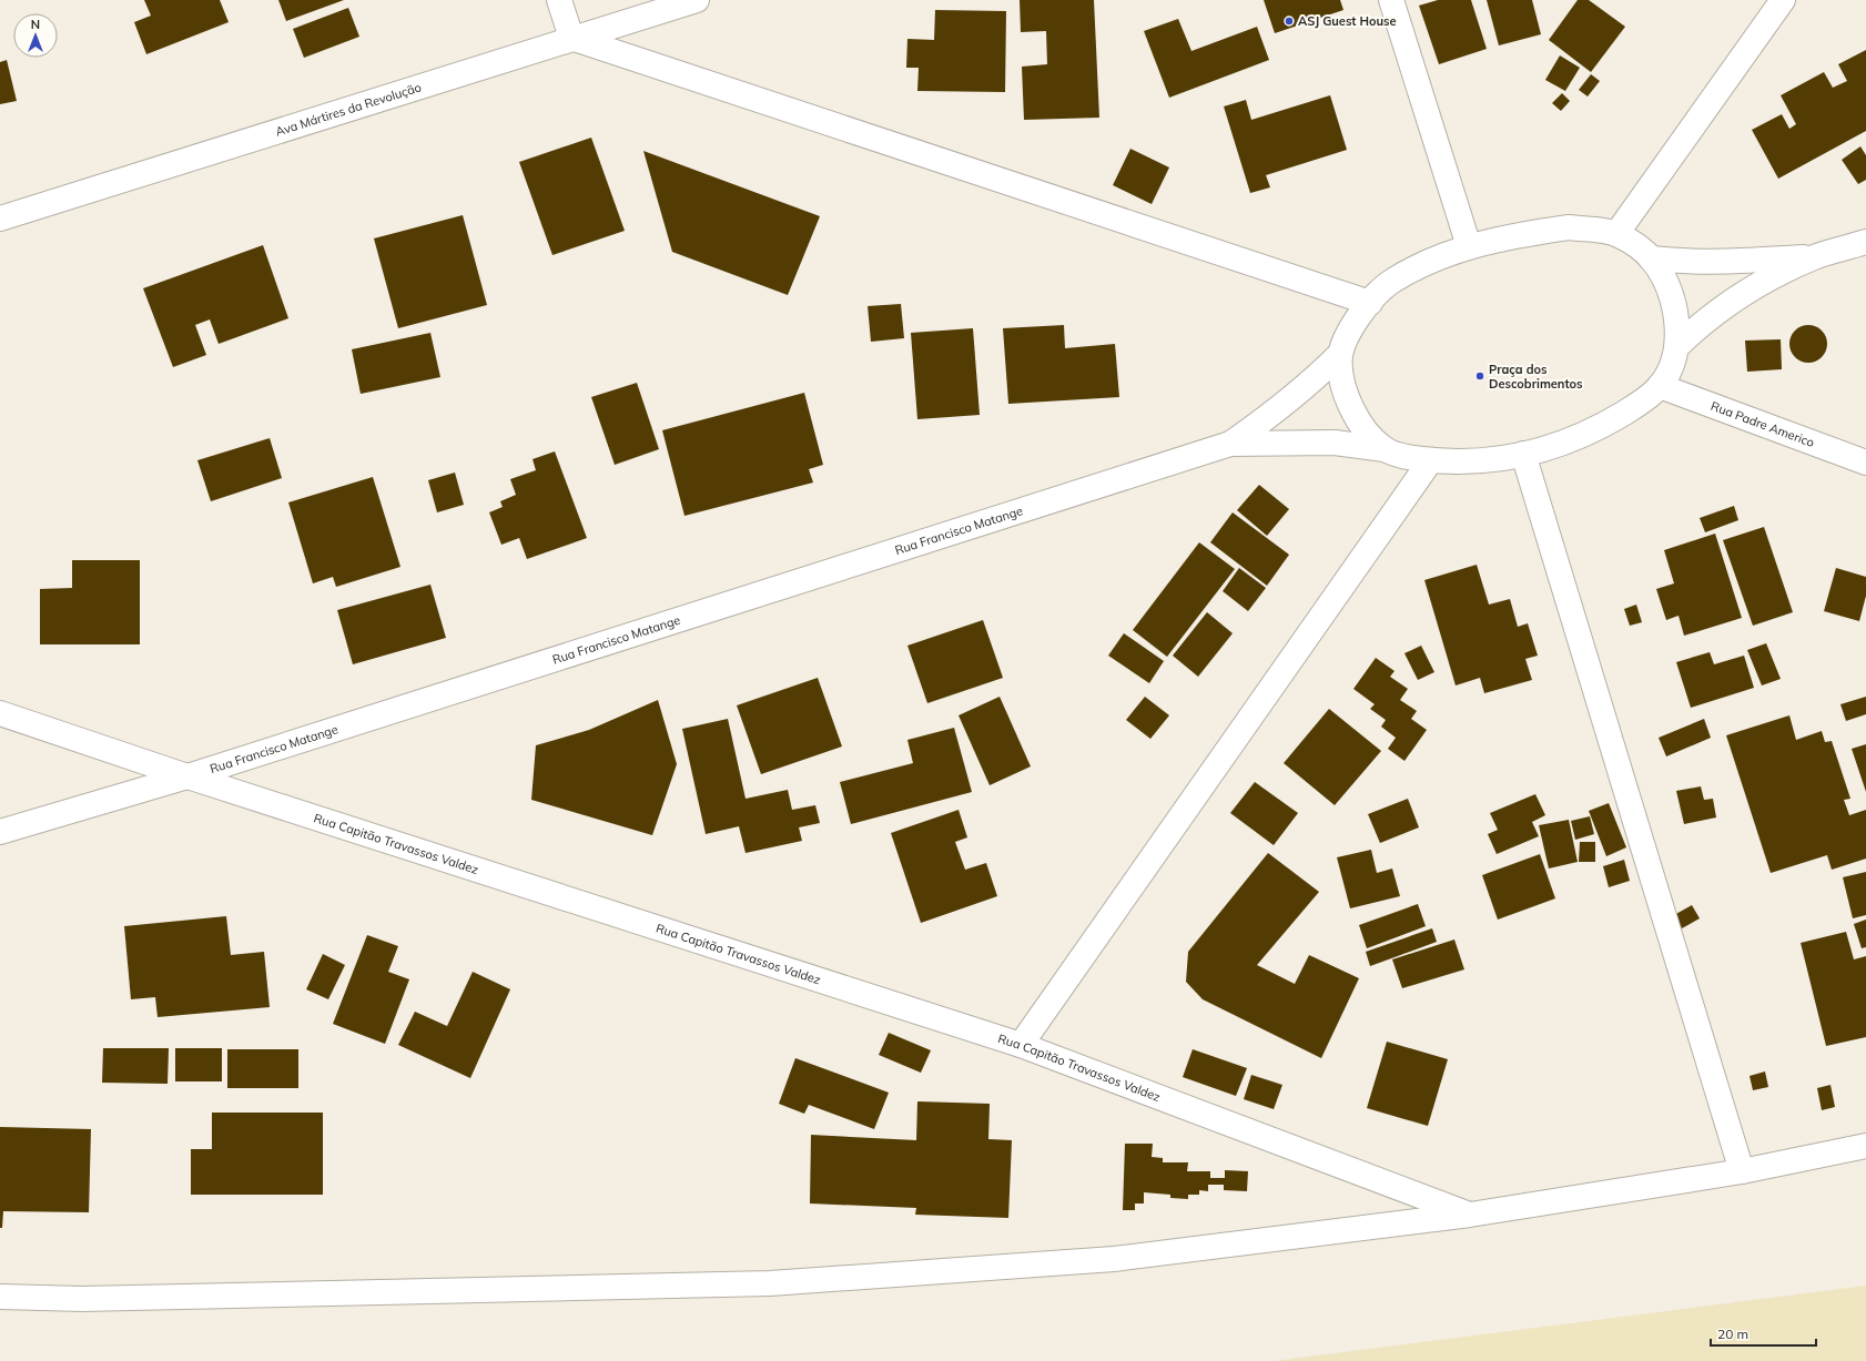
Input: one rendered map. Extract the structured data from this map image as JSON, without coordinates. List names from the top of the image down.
{
  "streets": {
    "street": [
      "Ava Mártires da Revolução",
      "Rua Padre Americo",
      "Rua Francisco Matange",
      "Rua Capitão Travassos Valdez"
    ]
  },
  "crossings": [
    ["Rua Francisco Matange", "Rua Capitão Travassos Valdez"]
  ],
  "places": ["ASJ Guest House", "Praça dos Descobrimentos"],
  "scale_bar": "20 m",
  "north": "top"
}
